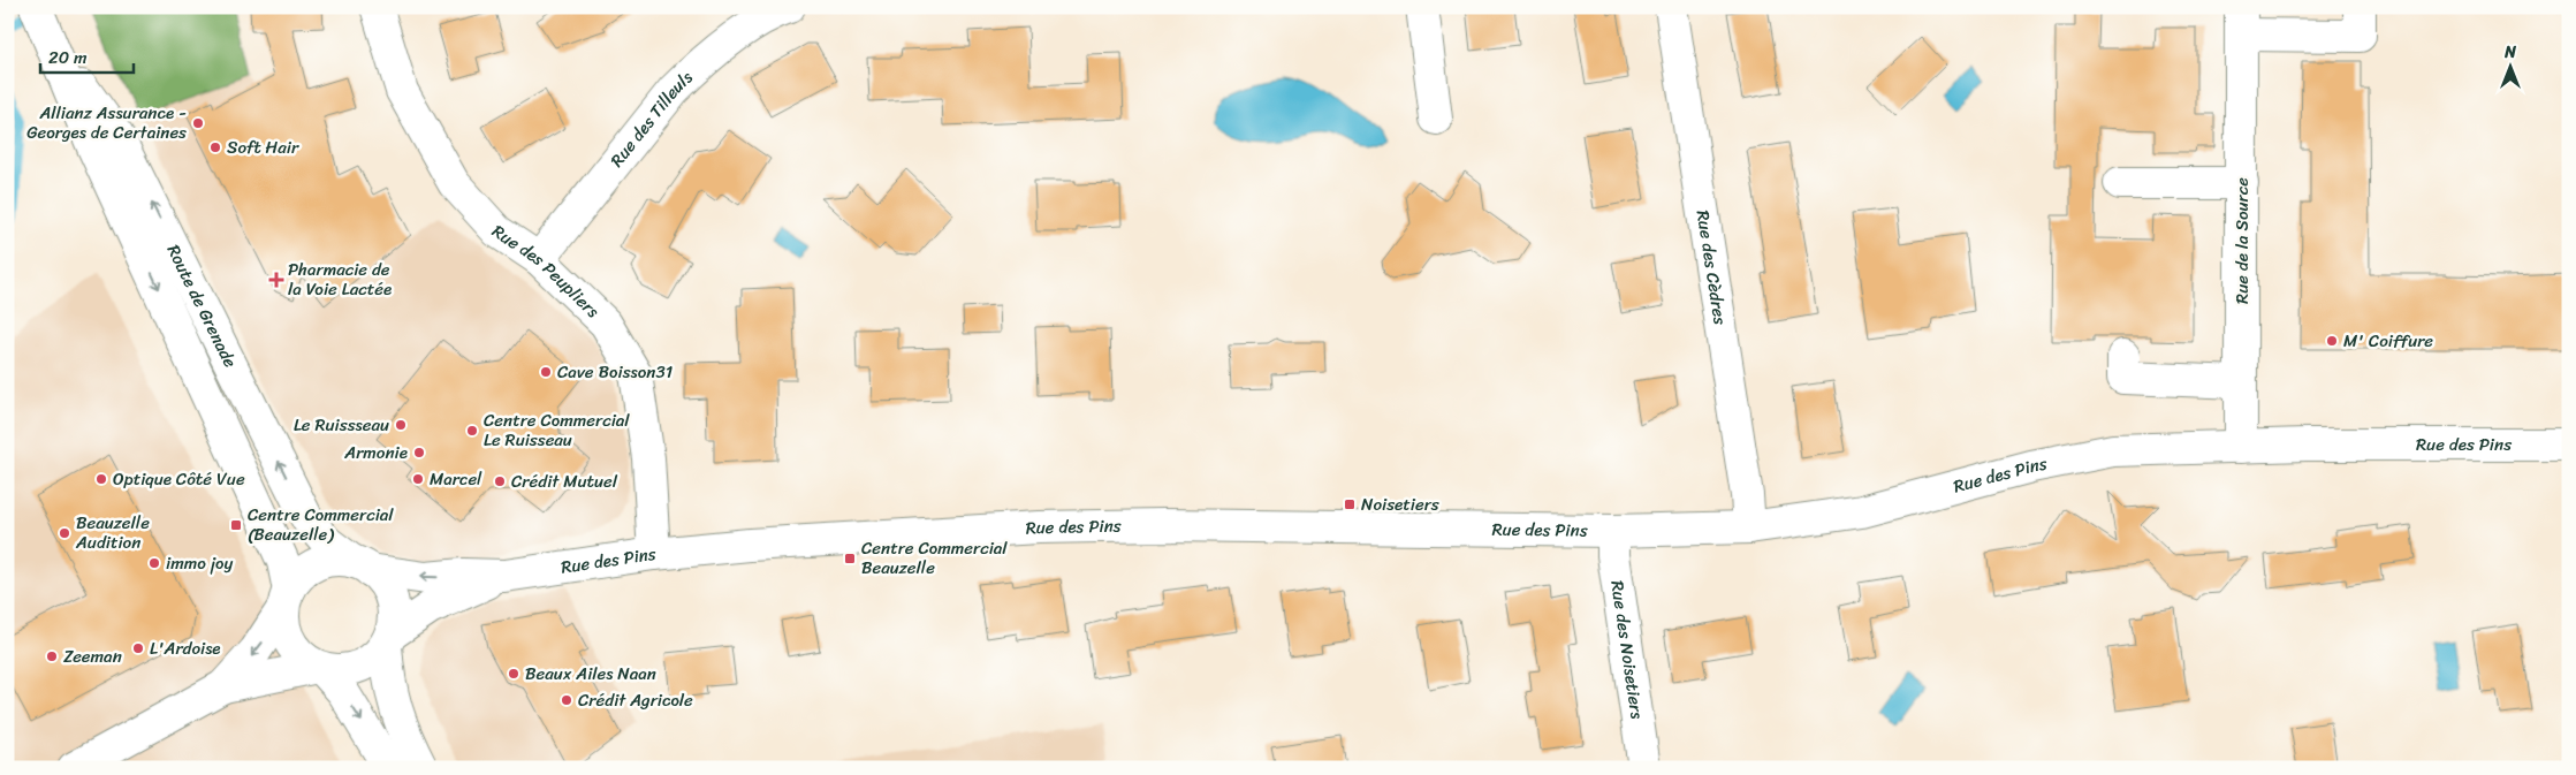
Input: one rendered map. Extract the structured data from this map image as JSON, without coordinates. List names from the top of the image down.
{
  "streets": {
    "street": [
      "Rue des Tilleuls",
      "Rue de la Source",
      "Rue des Cèdres",
      "Rue des Peupliers",
      "Route de Grenade",
      "Rue des Pins",
      "Rue des Noisetiers"
    ]
  },
  "crossings": [
    ["Rue des Tilleuls", "Rue des Peupliers"],
    ["Rue de la Source", "Rue des Pins"],
    ["Rue des Cèdres", "Rue des Pins"],
    ["Rue des Peupliers", "Rue des Pins"],
    ["Route de Grenade", "Rue des Pins"],
    ["Rue des Pins", "Rue des Noisetiers"]
  ],
  "places": {
    "other": [
      "Allianz Assurance - Georges de Certaines",
      "Soft Hair",
      "M' Coiffure",
      "Cave Boisson31",
      "Le Ruissseau",
      "Centre Commercial Le Ruisseau",
      "Armonie",
      "Optique Côté Vue",
      "Marcel",
      "Crédit Mutuel",
      "Beauzelle Audition",
      "immo joy",
      "L'Ardoise",
      "Zeeman",
      "Beaux Ailes Naan",
      "Crédit Agricole"
    ],
    "health": ["Pharmacie de la Voie Lactée"],
    "transit": ["Noisetiers", "Centre Commercial (Beauzelle)", "Centre Commercial Beauzelle"]
  },
  "scale_bar": "20 m",
  "north": "top"
}
